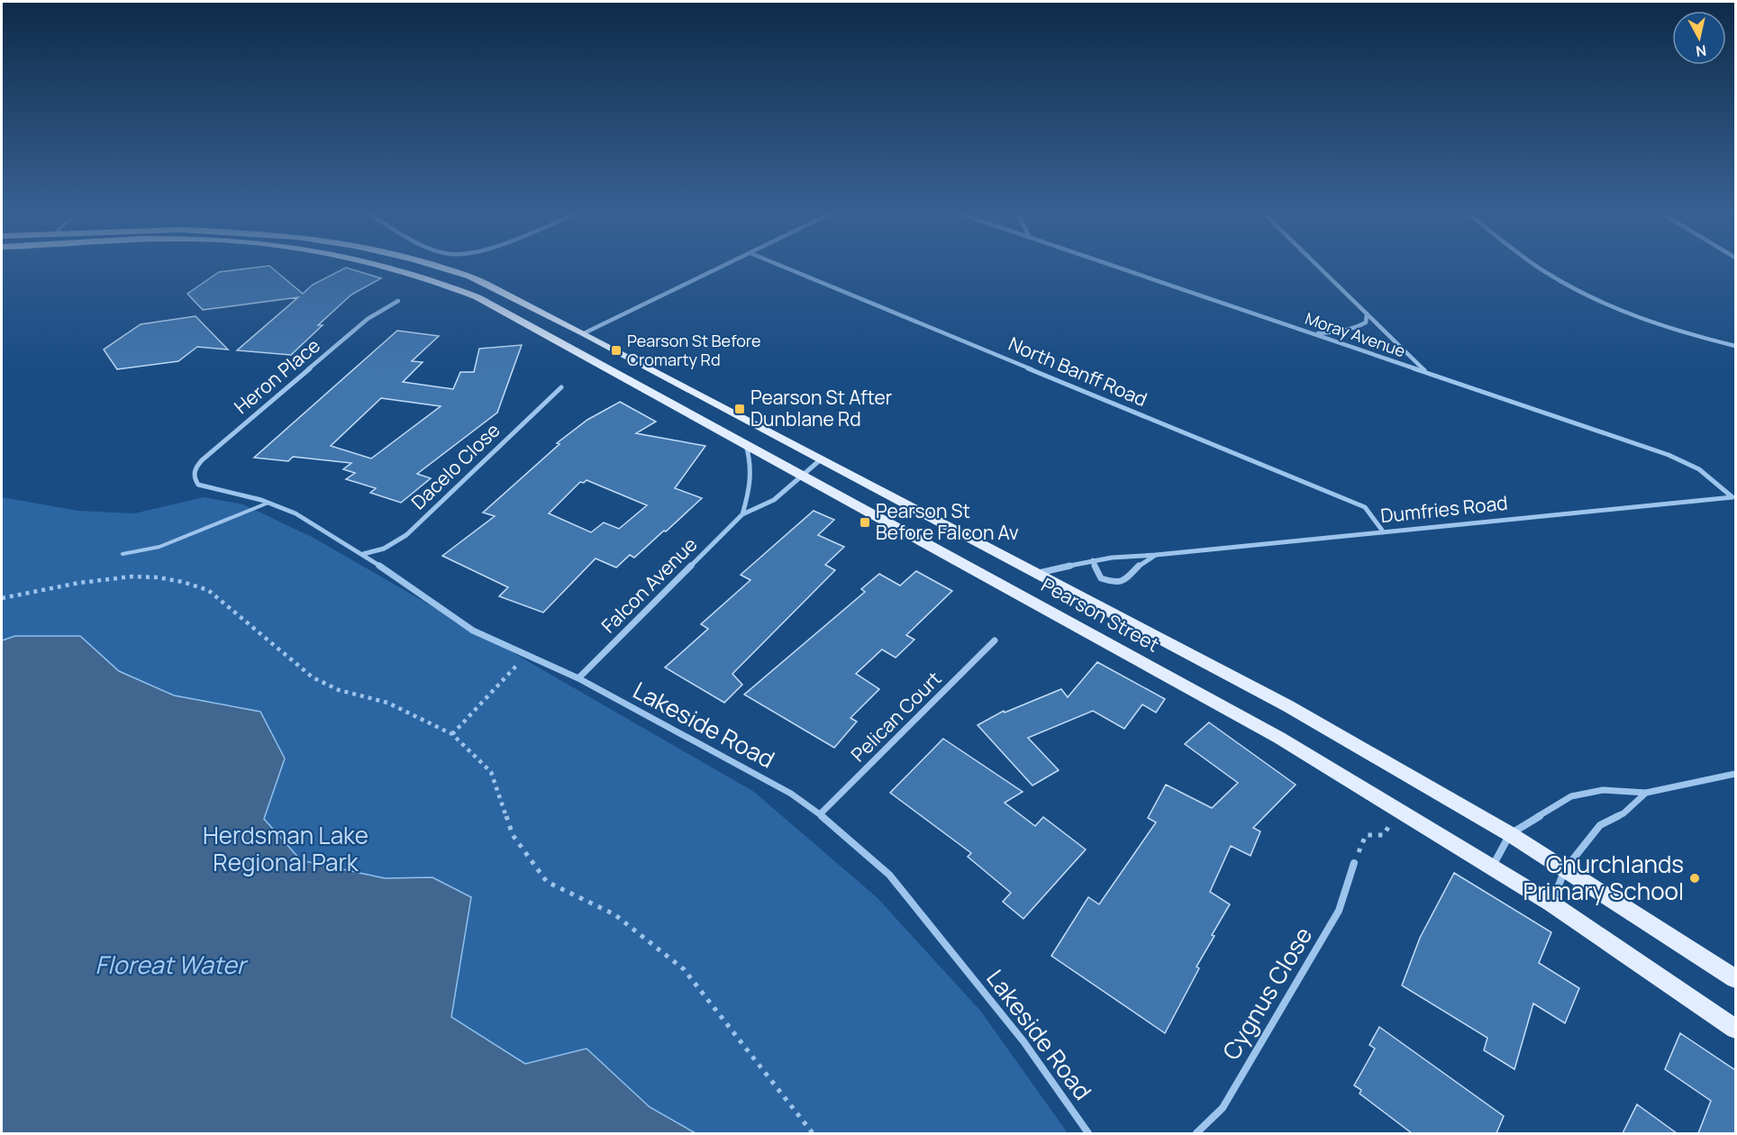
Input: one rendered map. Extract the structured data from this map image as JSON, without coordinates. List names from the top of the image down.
{
  "streets": {
    "main road": ["Pearson Street"],
    "street": [
      "Moray Avenue",
      "North Banff Road",
      "Heron Place",
      "Dacelo Close",
      "Dumfries Road",
      "Falcon Avenue",
      "Pelican Court",
      "Lakeside Road",
      "Cygnus Close"
    ]
  },
  "crossings": [
    ["Moray Avenue", "Dumfries Road"],
    ["North Banff Road", "Dumfries Road"],
    ["Heron Place", "Lakeside Road"],
    ["Dacelo Close", "Lakeside Road"],
    ["Dumfries Road", "Pearson Street"],
    ["Falcon Avenue", "Pearson Street"],
    ["Falcon Avenue", "Lakeside Road"],
    ["Pelican Court", "Lakeside Road"]
  ],
  "water": ["Floreat Water"],
  "parks": ["Herdsman Lake Regional Park"],
  "places": {
    "transit": ["Pearson St Before Cromarty Rd", "Pearson St After Dunblane Rd", "Pearson St Before Falcon Av"],
    "other": ["Churchlands Primary School"]
  },
  "north": "bottom"
}
